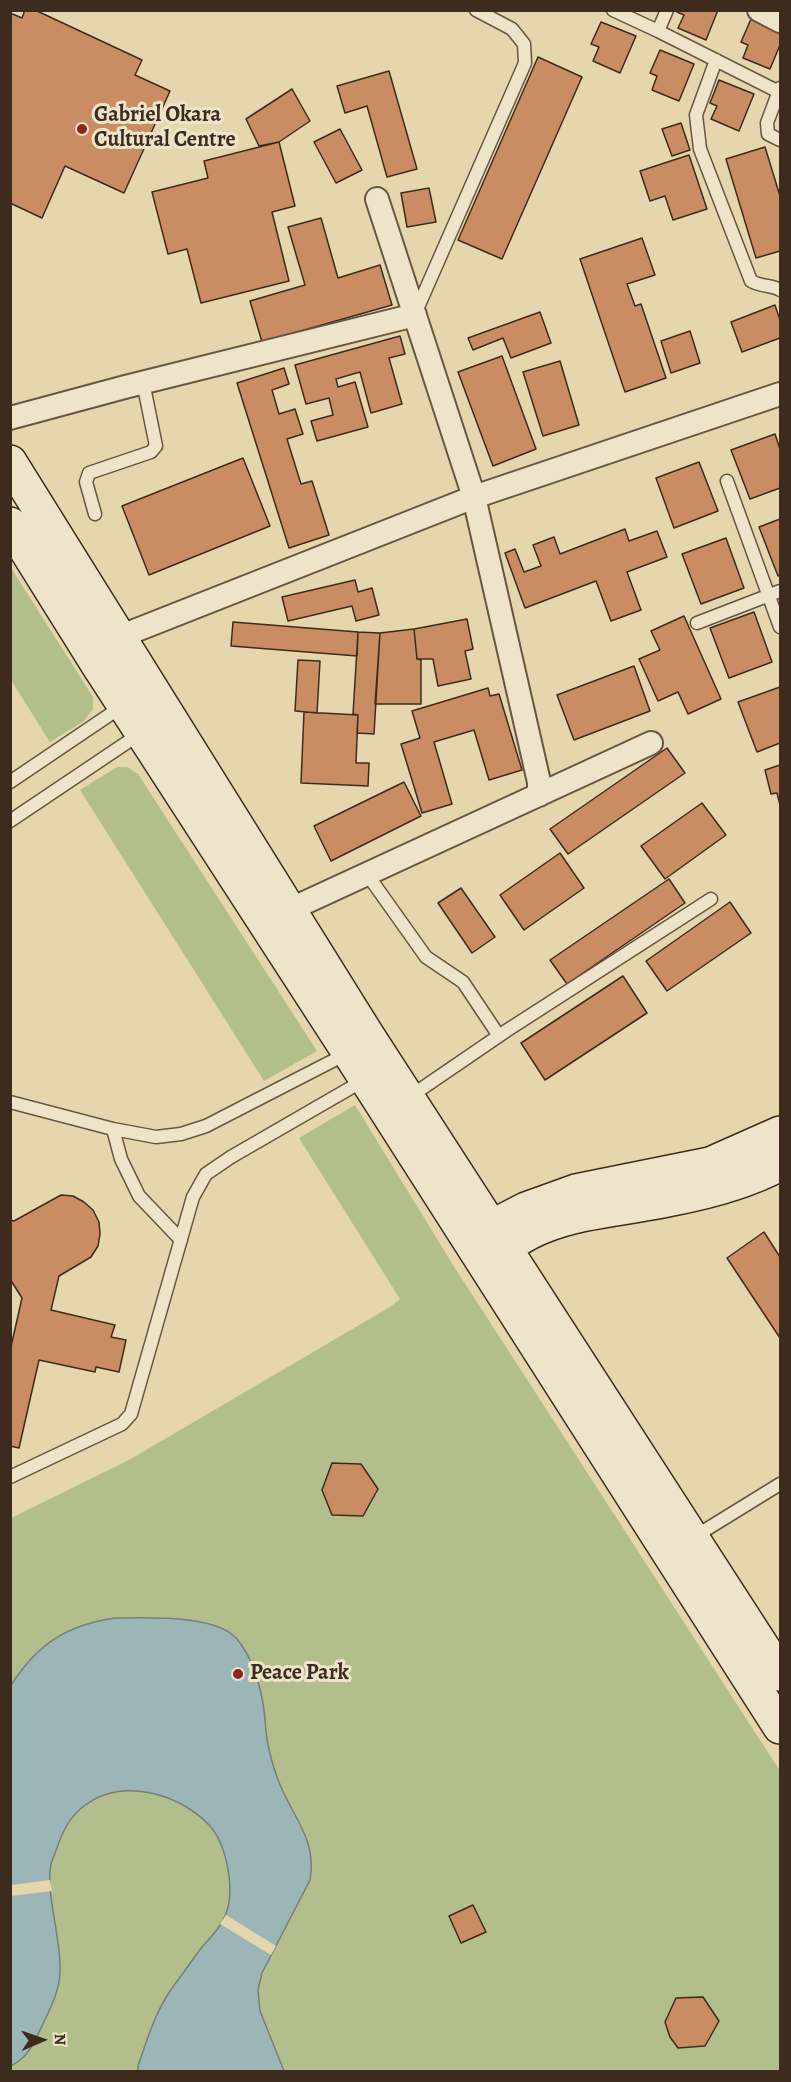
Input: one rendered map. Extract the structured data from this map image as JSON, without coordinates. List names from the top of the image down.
{
  "places": ["Gabriel Okara Cultural Centre", "Peace Park"],
  "north": "right"
}
